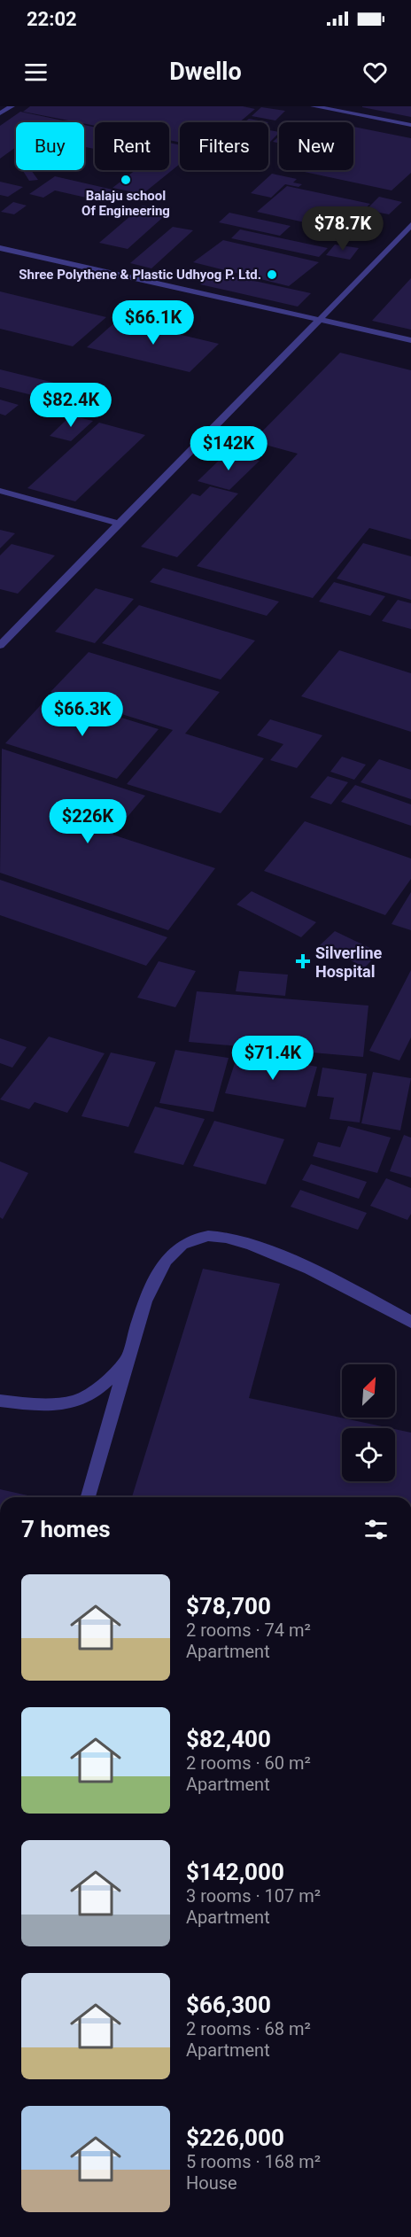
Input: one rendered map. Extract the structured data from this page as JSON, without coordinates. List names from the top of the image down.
{
  "places": {
    "other": ["Balaju school Of Engineering", "Shree Polythene & Plastic Udhyog P. Ltd."],
    "health": ["Silverline Hospital"]
  },
  "north": "top right",
  "page": {
    "status": "22:02",
    "header": "Dwello",
    "chip": [
      "Buy",
      "Rent",
      "Filters",
      "New"
    ],
    "price": [
      "$78.7K",
      "$66.1K",
      "$82.4K",
      "$142K",
      "$66.3K",
      "$226K",
      "$71.4K"
    ],
    "heading": "7 homes",
    "list": [
      {
        "name": "$78,700",
        "note": "2 rooms · 74 m² · Apartment"
      },
      {
        "name": "$82,400",
        "note": "2 rooms · 60 m² · Apartment"
      },
      {
        "name": "$142,000",
        "note": "3 rooms · 107 m² · Apartment"
      },
      {
        "name": "$66,300",
        "note": "2 rooms · 68 m² · Apartment"
      },
      {
        "name": "$226,000",
        "note": "5 rooms · 168 m² · House"
      }
    ]
  }
}
